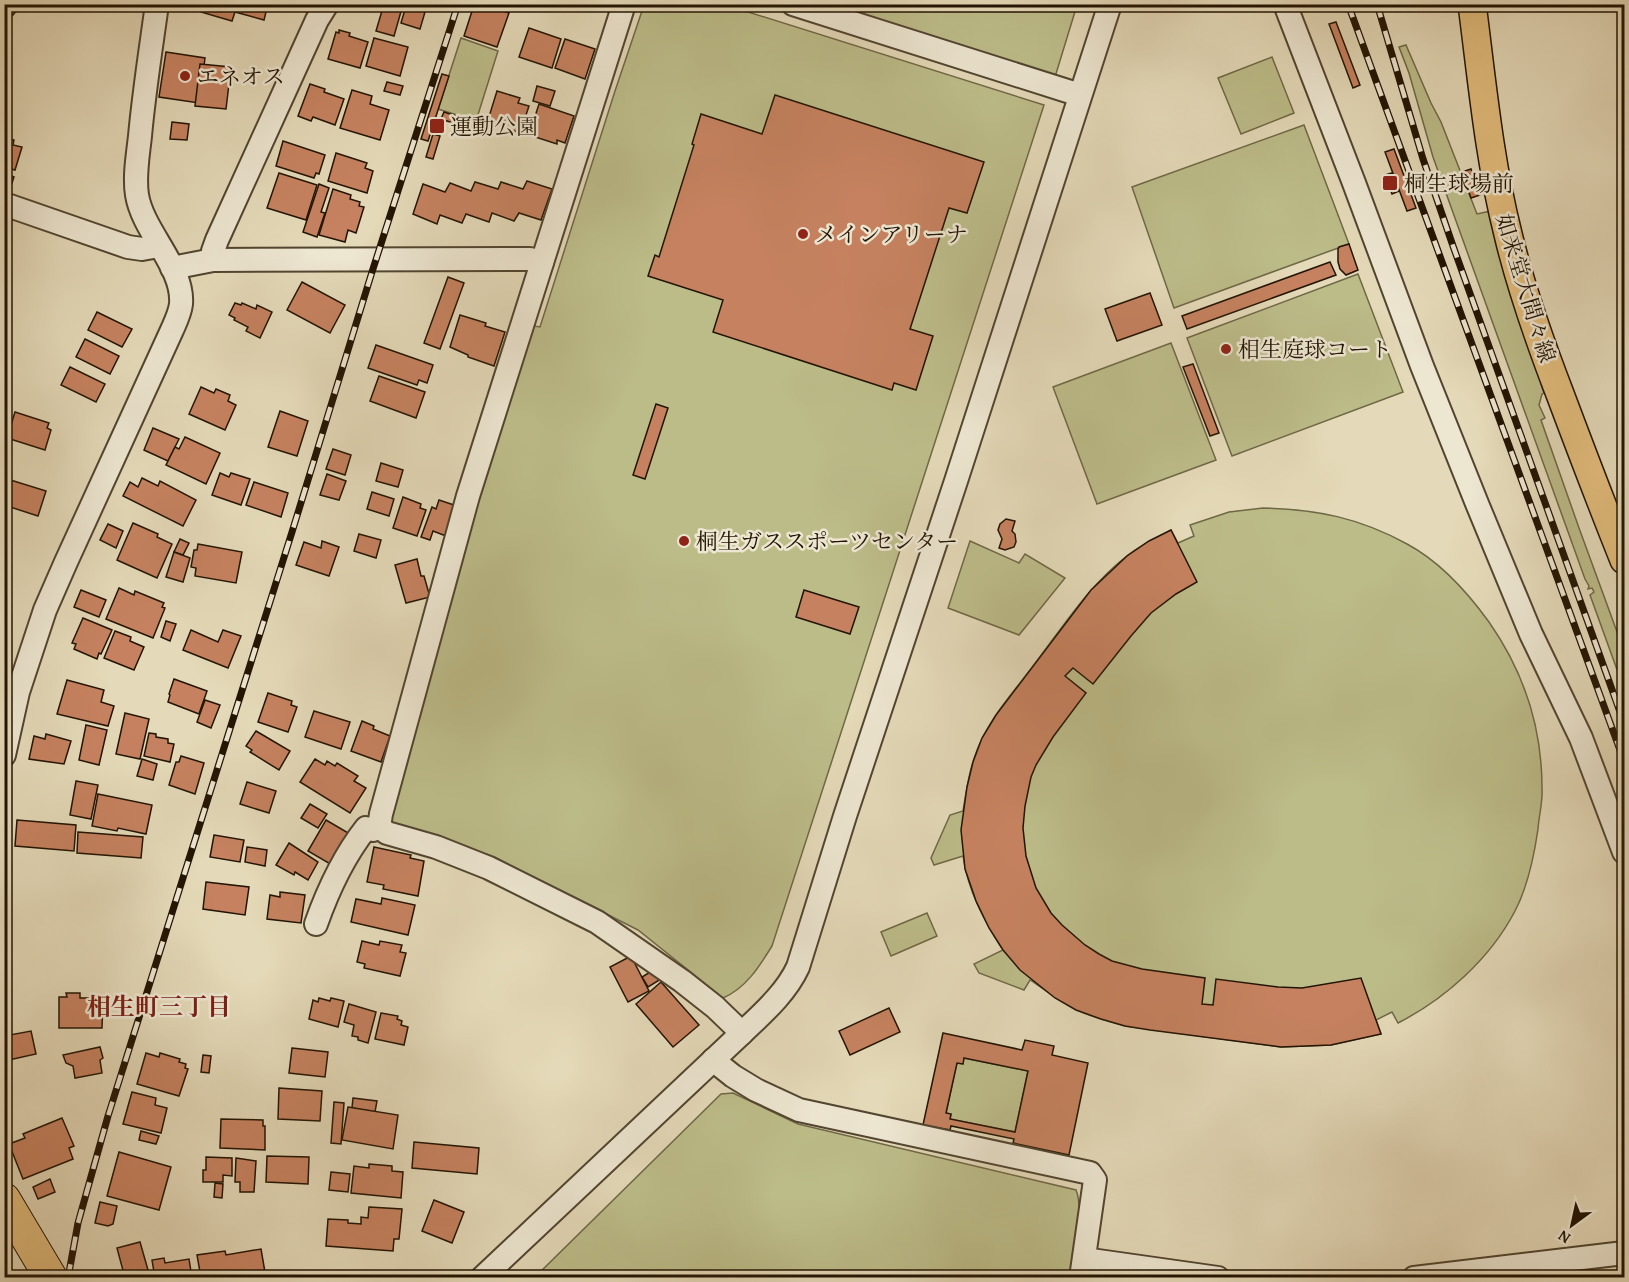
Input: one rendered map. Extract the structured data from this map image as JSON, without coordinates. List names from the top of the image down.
{
  "streets": {
    "main road": ["如来堂大間々線"]
  },
  "districts": ["相生町三丁目"],
  "places": {
    "other": [
      "エネオス",
      "メインアリーナ",
      "相生庭球コート",
      "桐生ガススポーツセンター"
    ],
    "transit": ["運動公園", "桐生球場前"]
  },
  "north": "bottom left"
}
